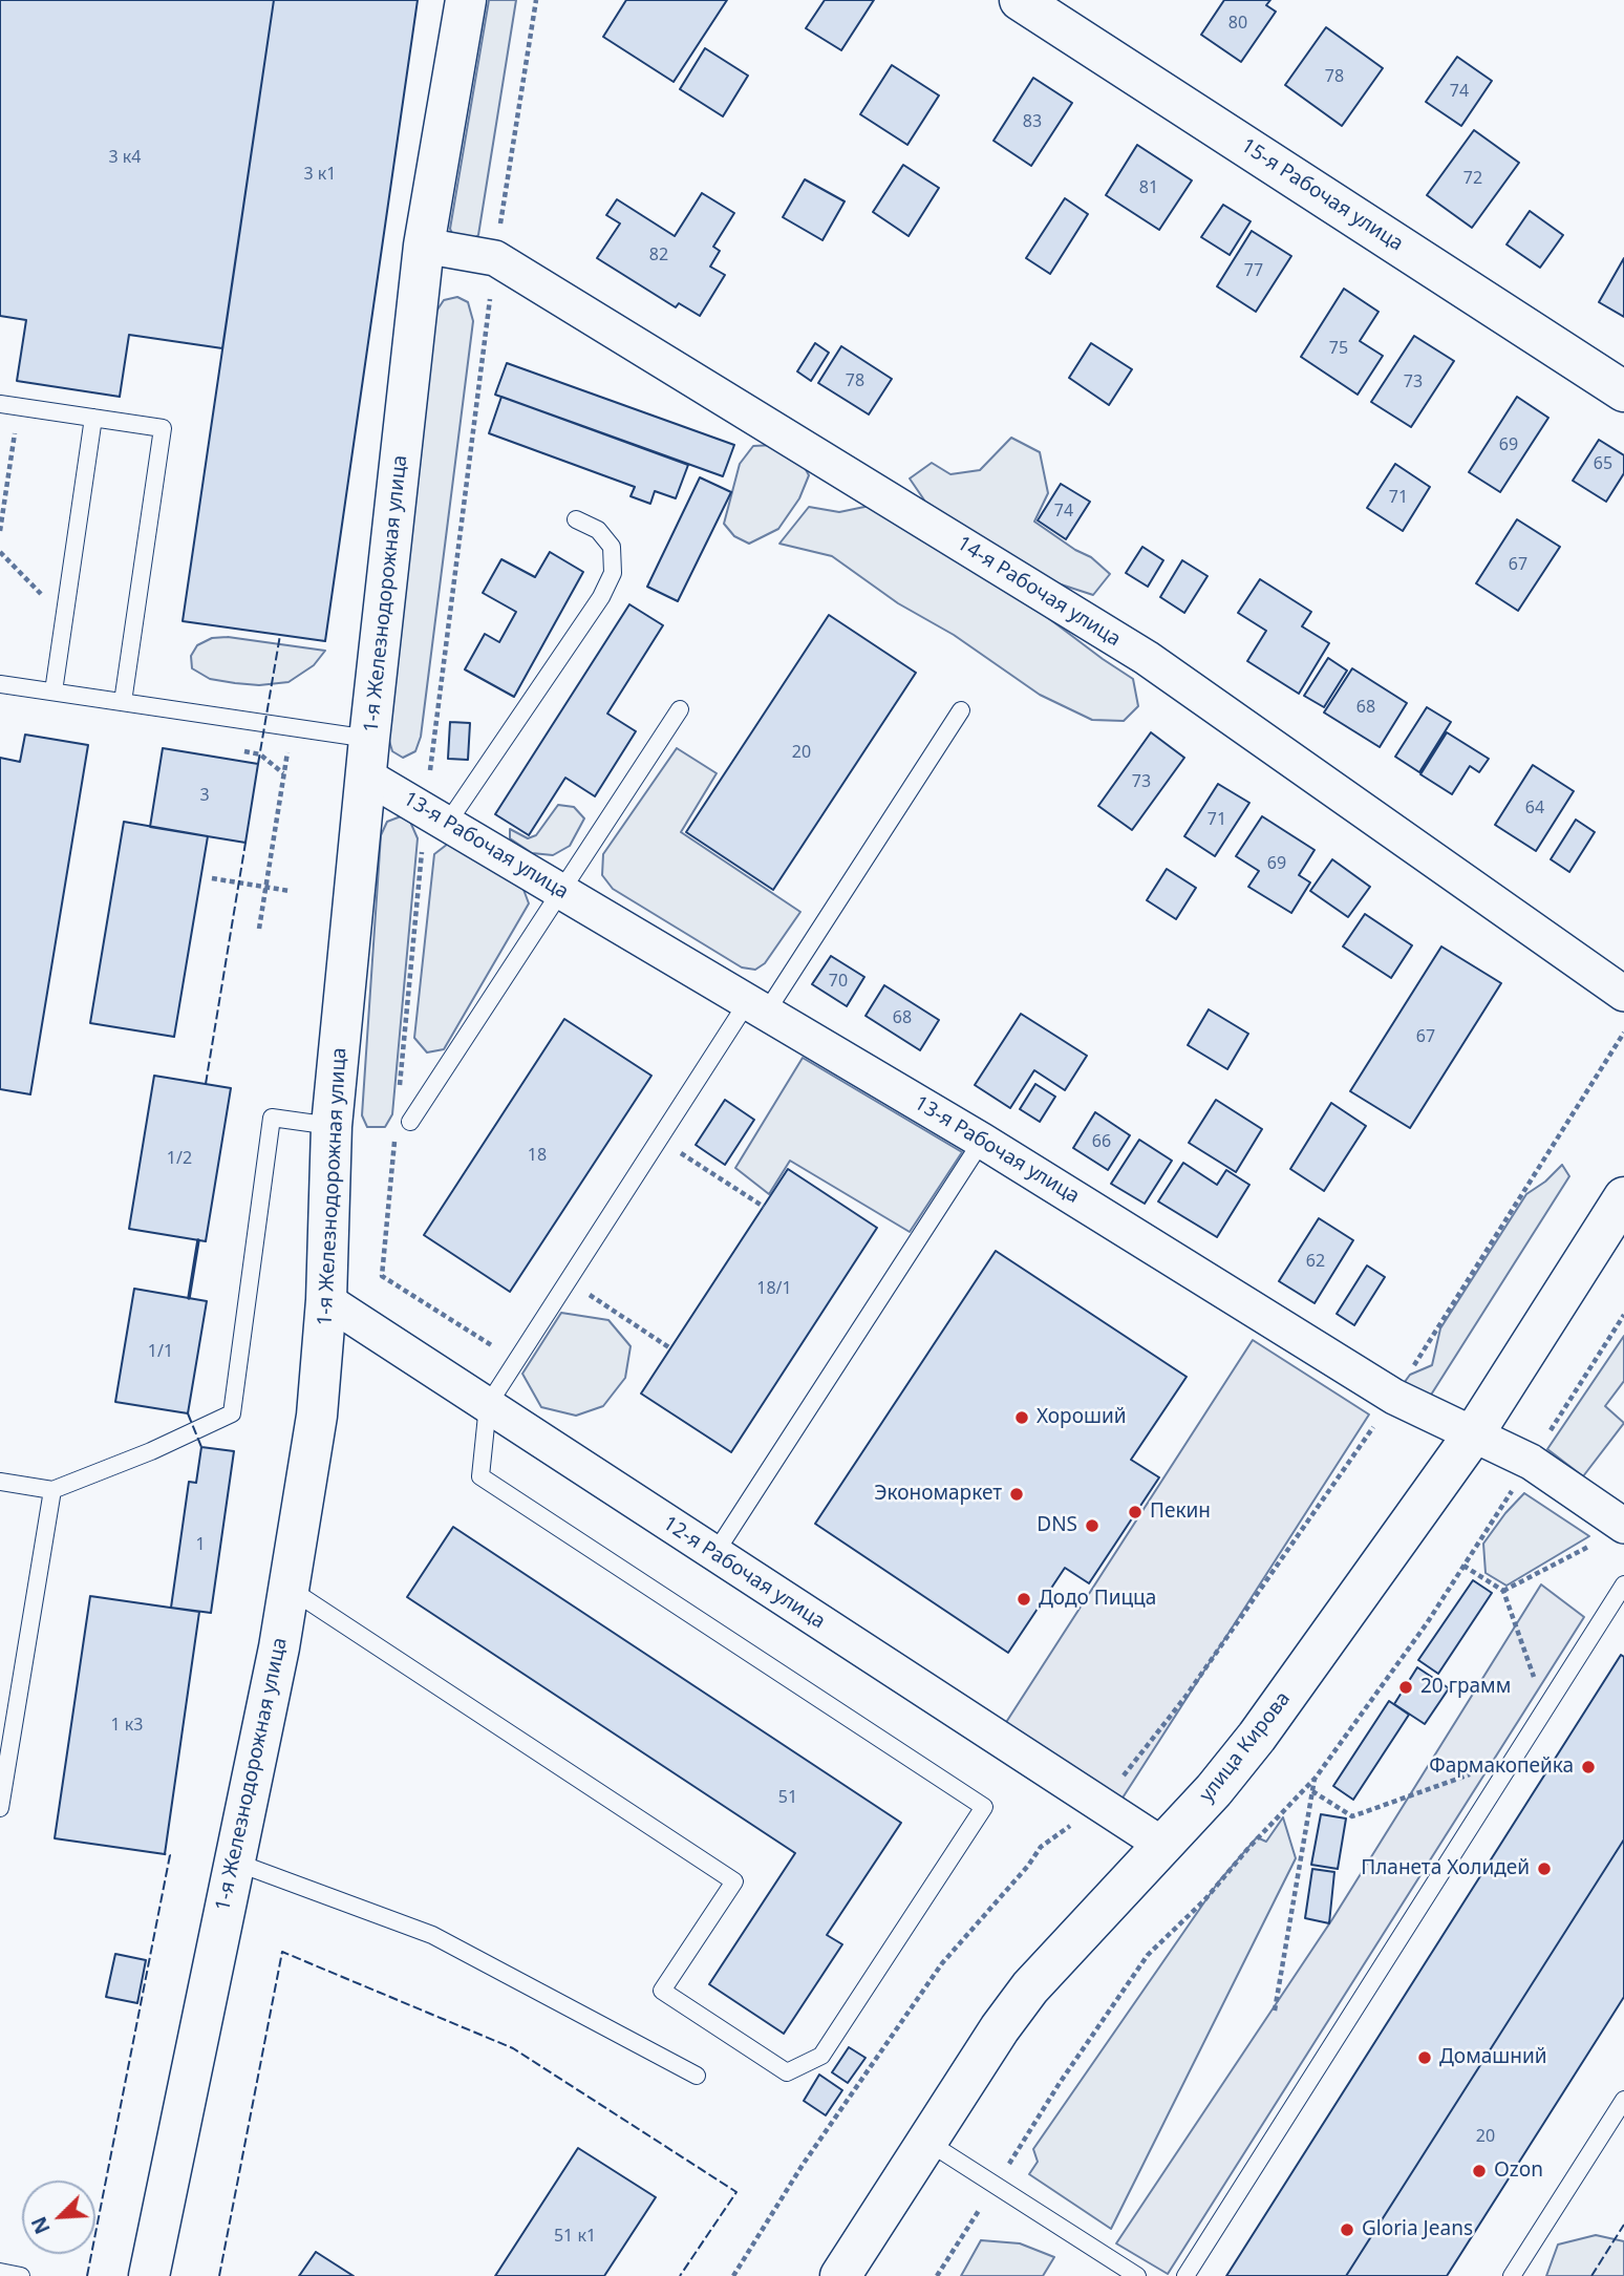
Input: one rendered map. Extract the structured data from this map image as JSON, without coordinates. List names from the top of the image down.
{
  "streets": {
    "street": [
      "15-я Рабочая улица",
      "14-я Рабочая улица",
      "1-я Железнодорожная улица",
      "13-я Рабочая улица",
      "12-я Рабочая улица",
      "улица Кирова"
    ]
  },
  "crossings": [
    ["14-я Рабочая улица", "1-я Железнодорожная улица"],
    ["1-я Железнодорожная улица", "13-я Рабочая улица"],
    ["1-я Железнодорожная улица", "12-я Рабочая улица"],
    ["13-я Рабочая улица", "улица Кирова"],
    ["12-я Рабочая улица", "улица Кирова"]
  ],
  "places": [
    "Хороший",
    "Экономаркет",
    "Пекин",
    "DNS",
    "Додо Пицца",
    "20 грамм",
    "Фармакопейка",
    "Планета Холидей",
    "Домашний",
    "Ozon",
    "Gloria Jeans"
  ],
  "house_numbers": [
    "80",
    "78",
    "74",
    "83",
    "3 к4",
    "3 к1",
    "72",
    "81",
    "82",
    "77",
    "75",
    "78",
    "73",
    "69",
    "65",
    "71",
    "74",
    "67",
    "68",
    "20",
    "73",
    "3",
    "64",
    "71",
    "69",
    "70",
    "68",
    "67",
    "66",
    "18",
    "1/2",
    "62",
    "18/1",
    "1/1",
    "1",
    "1 к3",
    "51",
    "20",
    "51 к1"
  ],
  "north": "bottom left"
}
